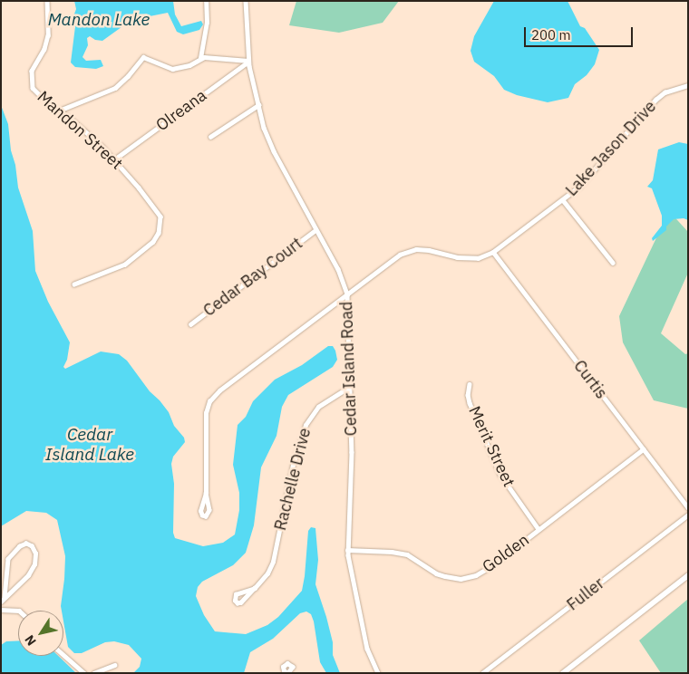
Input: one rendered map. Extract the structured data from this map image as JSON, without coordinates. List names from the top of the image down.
{
  "streets": {
    "street": [
      "Olreana",
      "Mandon Street",
      "Lake Jason Drive",
      "Cedar Bay Court",
      "Cedar Island Road",
      "Curtis",
      "Merit Street",
      "Rachelle Drive",
      "Golden",
      "Fuller"
    ]
  },
  "crossings": [
    ["Olreana", "Mandon Street"],
    ["Olreana", "Cedar Island Road"],
    ["Lake Jason Drive", "Cedar Island Road"],
    ["Lake Jason Drive", "Curtis"],
    ["Cedar Bay Court", "Cedar Island Road"],
    ["Cedar Island Road", "Rachelle Drive"],
    ["Cedar Island Road", "Golden"],
    ["Curtis", "Golden"],
    ["Merit Street", "Golden"]
  ],
  "water": ["Mandon Lake", "Cedar Island Lake"],
  "scale_bar": "200 m",
  "north": "bottom left"
}
